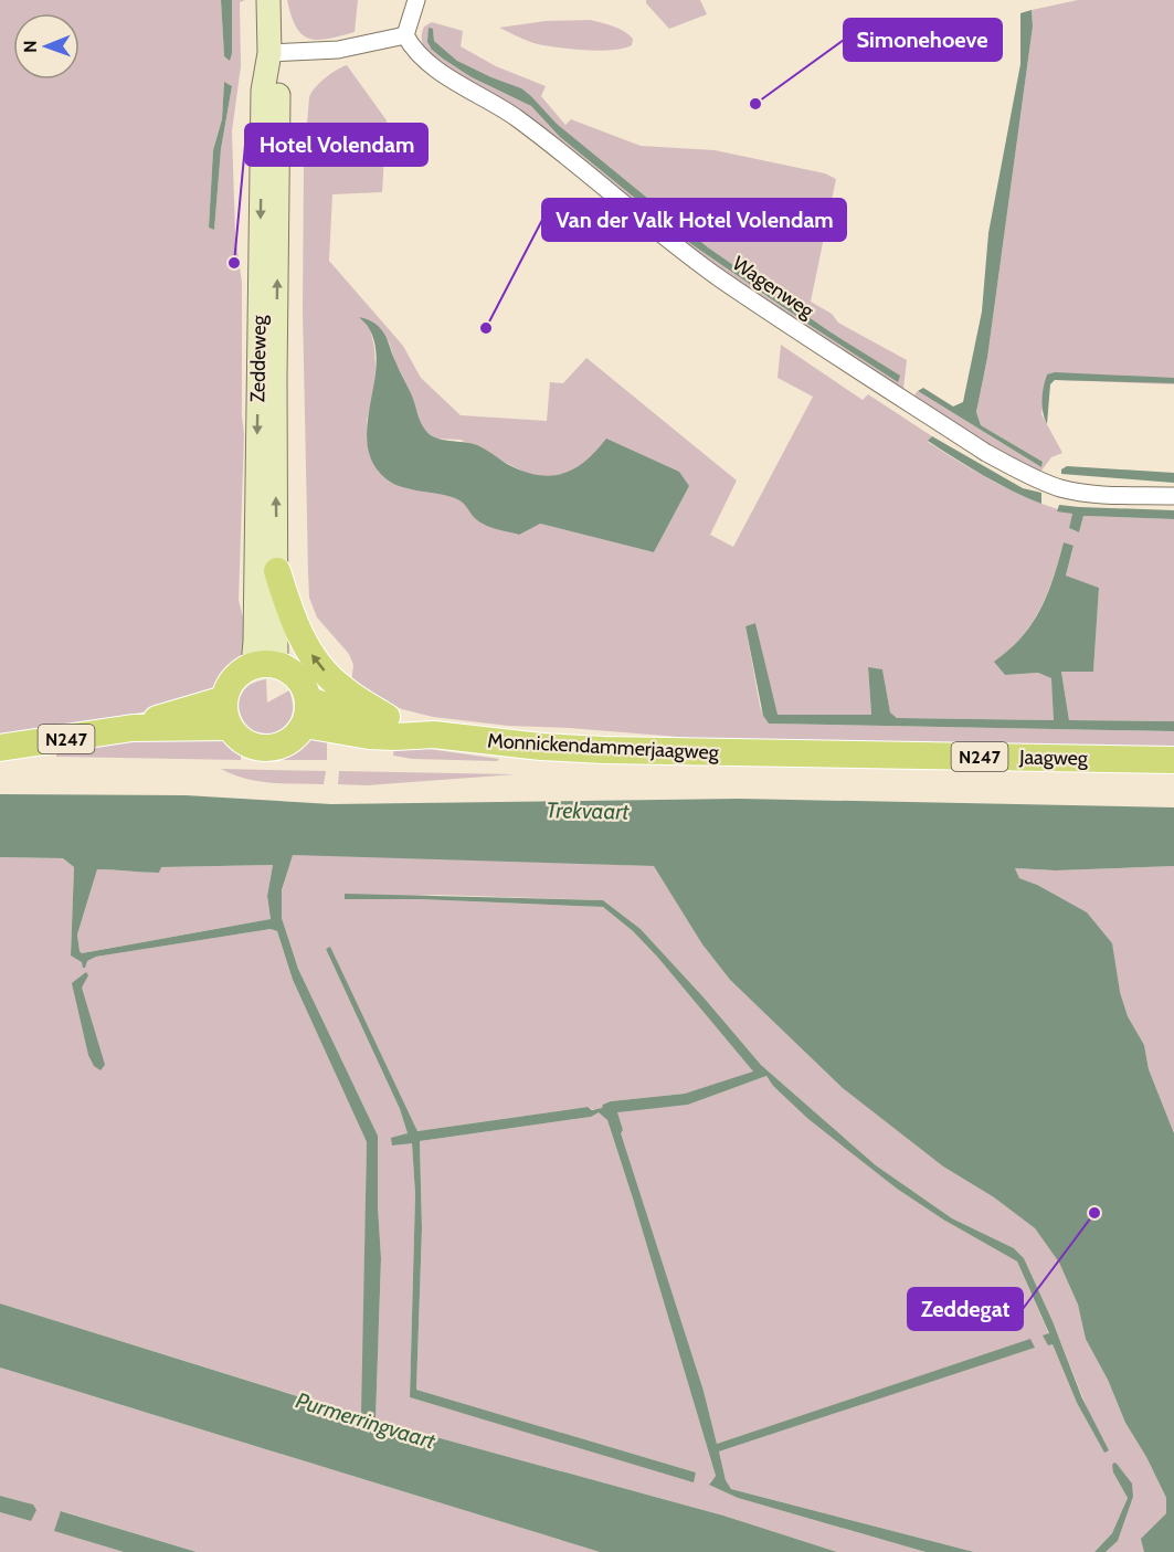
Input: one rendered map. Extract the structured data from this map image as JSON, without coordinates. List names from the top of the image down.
{
  "streets": {
    "main road": [
      "Zeddeweg",
      "N247",
      "Monnickendammerjaagweg",
      "Jaagweg"
    ],
    "street": ["Wagenweg"]
  },
  "crossings": [
    ["Zeddeweg", "N247"],
    ["Zeddeweg", "Monnickendammerjaagweg"],
    ["N247", "Monnickendammerjaagweg"],
    ["Monnickendammerjaagweg", "Jaagweg"]
  ],
  "water": ["Trekvaart", "Purmerringvaart"],
  "places": [
    "Simonehoeve",
    "Hotel Volendam",
    "Van der Valk Hotel Volendam",
    "Zeddegat"
  ],
  "north": "left"
}
